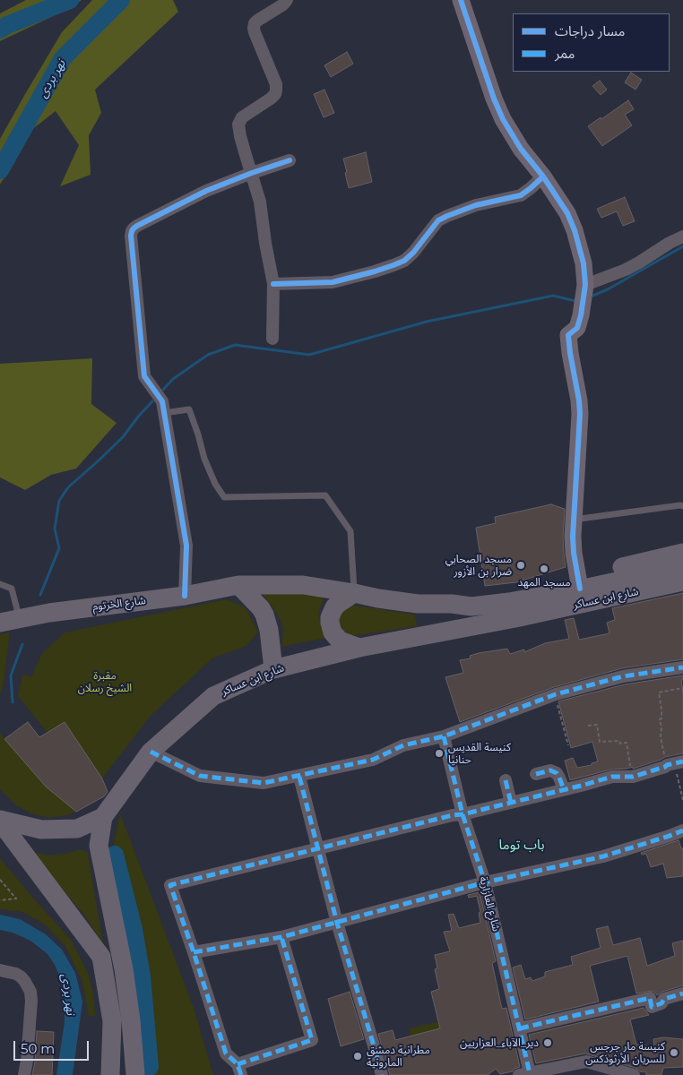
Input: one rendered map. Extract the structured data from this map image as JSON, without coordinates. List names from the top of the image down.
{
  "streets": {
    "main road": ["شارع ابن عساكر", "شارع الخرتوم"],
    "street": ["شارع العازارية"]
  },
  "crossings": [
    ["شارع ابن عساكر", "شارع الخرتوم"]
  ],
  "districts": ["باب توما"],
  "water": ["نهر بردى"],
  "parks": ["مقبرة الشيخ رسلان"],
  "places": [
    "مسجد الصحابي ضرار بن الأزور",
    "مسجد المهد",
    "كنيسة القديس حنانيا",
    "دير_الآباء_العزاريين",
    "كنيسة مار جرجس للسريان الأرثوذكس",
    "مطرانية دمشق المارونية"
  ],
  "legend": ["مسار دراجات", "ممر"],
  "scale_bar": "50 m"
}
